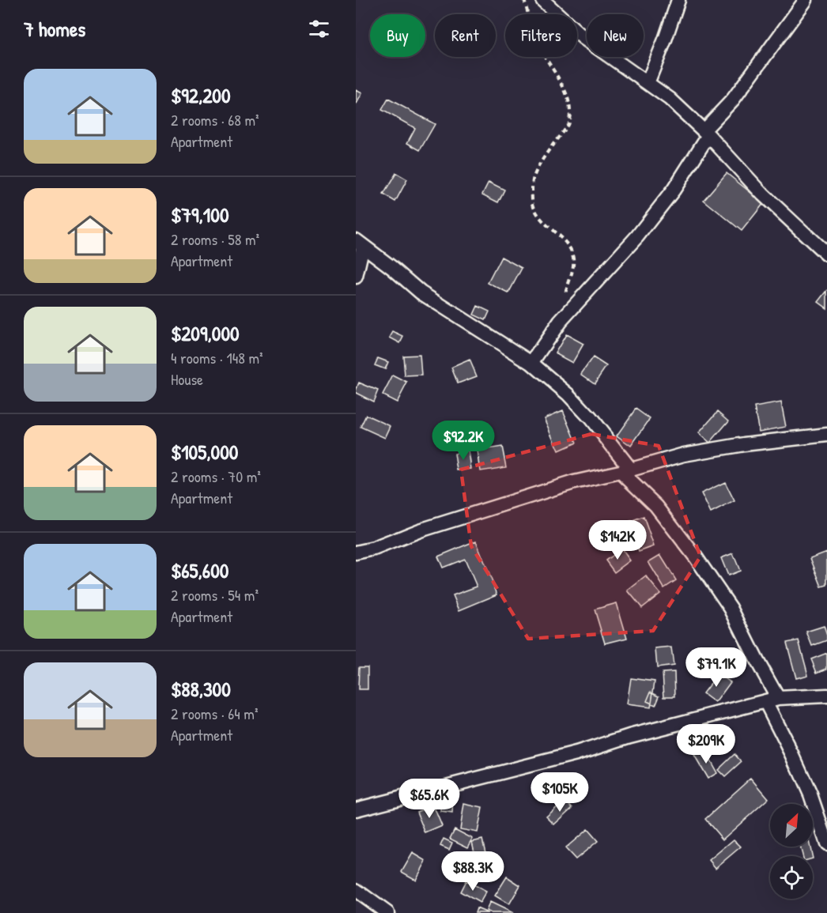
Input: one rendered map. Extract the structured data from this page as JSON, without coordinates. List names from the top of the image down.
{
  "north": "top right",
  "page": {
    "heading": "7 homes",
    "chip": [
      "Buy",
      "Rent",
      "Filters",
      "New"
    ],
    "list": [
      {
        "name": "$92,200",
        "note": "2 rooms · 68 m² · Apartment"
      },
      {
        "name": "$79,100",
        "note": "2 rooms · 58 m² · Apartment"
      },
      {
        "name": "$209,000",
        "note": "4 rooms · 148 m² · House"
      },
      {
        "name": "$105,000",
        "note": "2 rooms · 70 m² · Apartment"
      },
      {
        "name": "$65,600",
        "note": "2 rooms · 54 m² · Apartment"
      },
      {
        "name": "$88,300",
        "note": "2 rooms · 64 m² · Apartment"
      }
    ],
    "price": [
      "$92.2K",
      "$142K",
      "$79.1K",
      "$209K",
      "$105K",
      "$65.6K",
      "$88.3K"
    ]
  }
}
